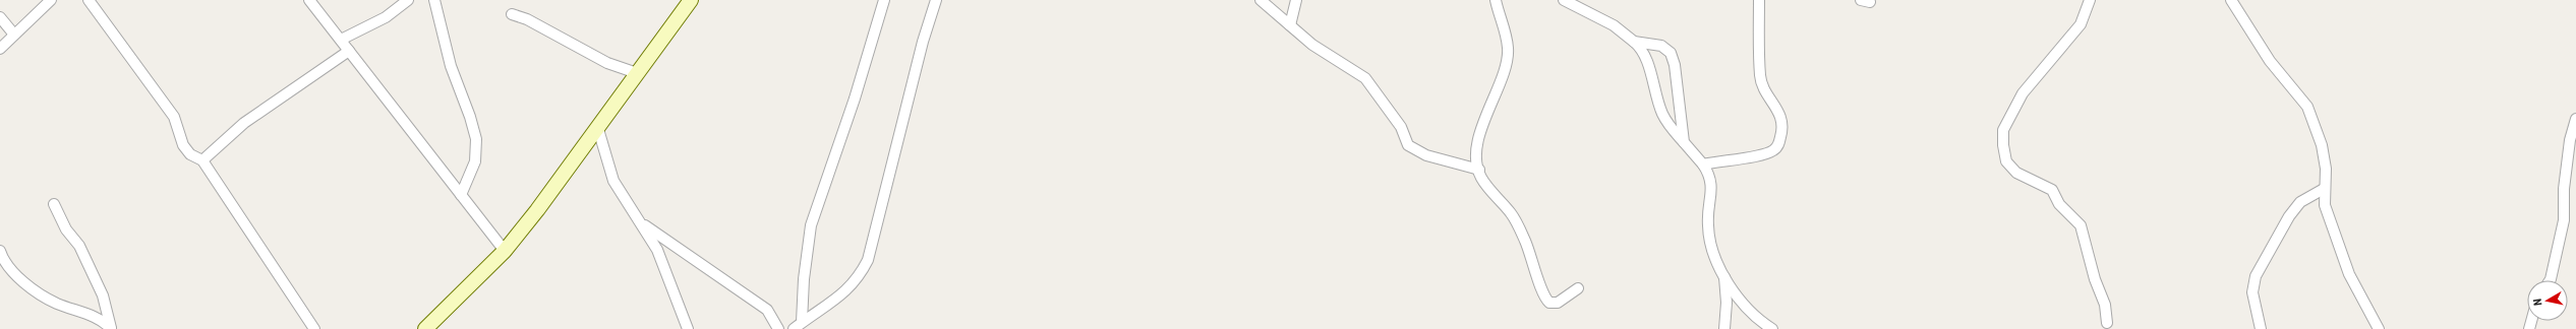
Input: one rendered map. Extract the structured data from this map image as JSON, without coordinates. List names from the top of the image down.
{
  "north": "left"
}
